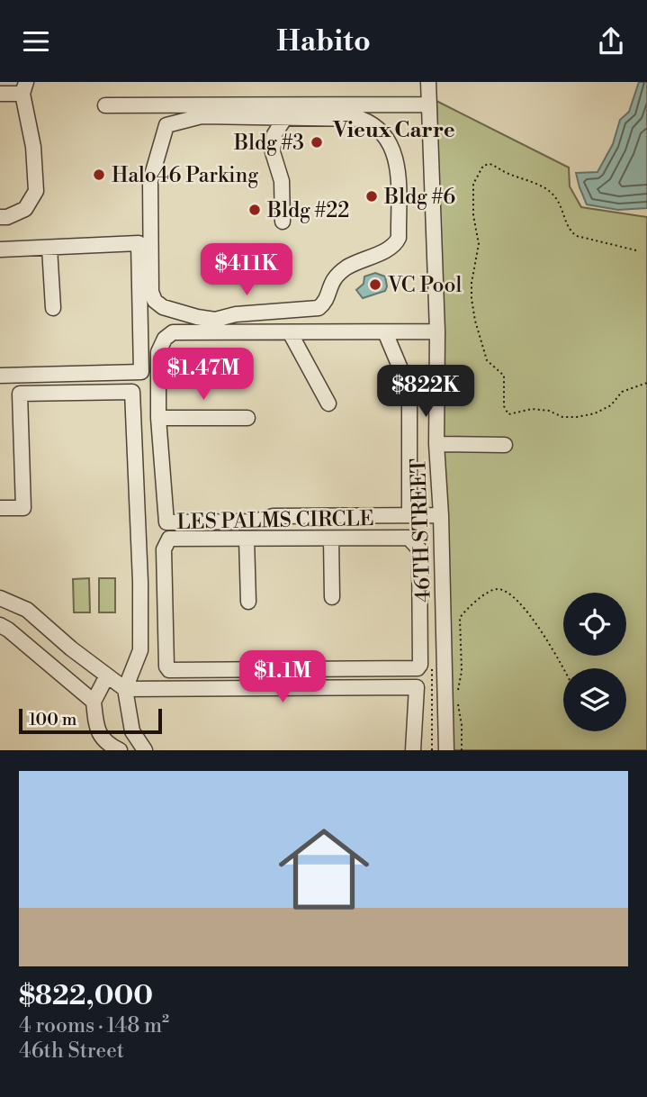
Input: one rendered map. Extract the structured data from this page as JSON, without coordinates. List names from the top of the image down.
{
  "streets": {
    "street": ["LES PALMS CIRCLE", "46TH STREET"]
  },
  "crossings": [
    ["LES PALMS CIRCLE", "46TH STREET"]
  ],
  "districts": ["Vieux Carre"],
  "places": [
    "Bldg #3",
    "Halo46 Parking",
    "Bldg #6",
    "Bldg #22",
    "VC Pool"
  ],
  "scale_bar": "100 m",
  "page": {
    "header": "Habito",
    "price": [
      "$411K",
      "$1.47M",
      "$822K",
      "$1.1M"
    ],
    "scale": "100 m",
    "list": [
      {
        "name": "$822,000",
        "note": "4 rooms · 148 m² · 46th Street"
      }
    ]
  }
}
